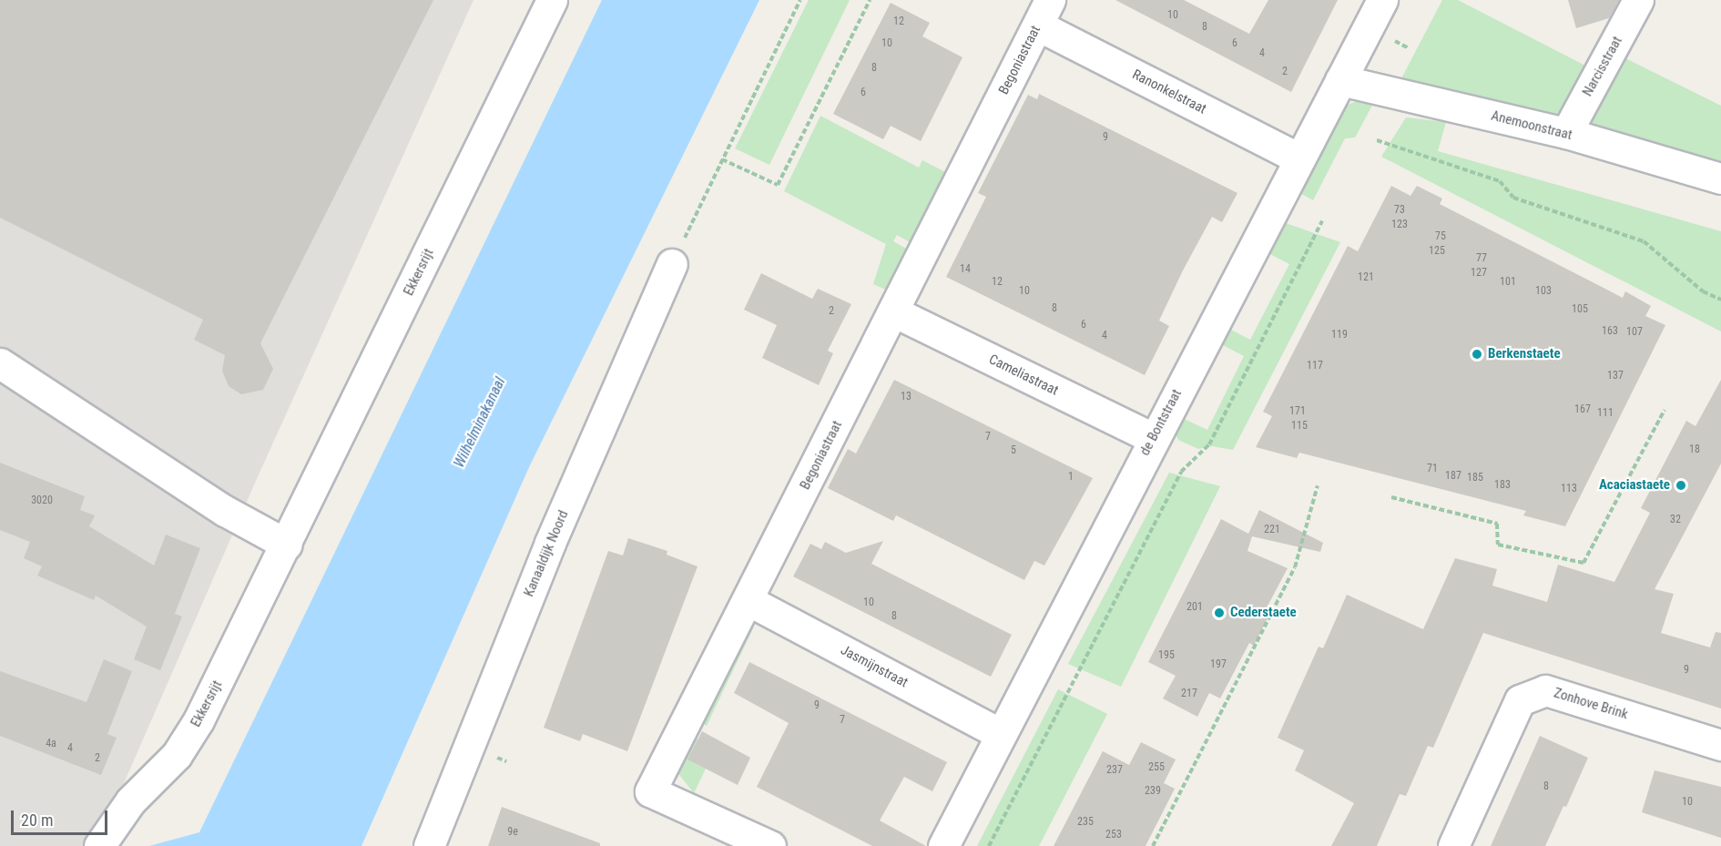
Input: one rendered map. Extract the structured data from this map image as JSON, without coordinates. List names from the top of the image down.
{
  "streets": {
    "street": [
      "Begoniastraat",
      "Narcisstraat",
      "Ranonkelstraat",
      "Anemoonstraat",
      "Ekkersrijt",
      "Cameliastraat",
      "de Bontstraat",
      "Kanaaldijk Noord",
      "Jasmijnstraat",
      "Zonhove Brink"
    ]
  },
  "crossings": [
    ["Begoniastraat", "Ranonkelstraat"],
    ["Begoniastraat", "Cameliastraat"],
    ["Begoniastraat", "Jasmijnstraat"],
    ["Narcisstraat", "Anemoonstraat"],
    ["Ranonkelstraat", "de Bontstraat"],
    ["Anemoonstraat", "de Bontstraat"],
    ["Cameliastraat", "de Bontstraat"],
    ["de Bontstraat", "Jasmijnstraat"]
  ],
  "water": ["Wilhelminakanaal"],
  "places": ["Berkenstaete", "Acaciastaete", "Cederstaete"],
  "house_numbers": [
    "10",
    "12",
    "8",
    "10",
    "6",
    "4",
    "8",
    "2",
    "6",
    "9",
    "73",
    "123",
    "75",
    "125",
    "77",
    "14",
    "127",
    "121",
    "12",
    "101",
    "10",
    "103",
    "8",
    "105",
    "2",
    "6",
    "163",
    "107",
    "119",
    "4",
    "117",
    "137",
    "13",
    "167",
    "171",
    "111",
    "115",
    "7",
    "18",
    "5",
    "71",
    "187",
    "1",
    "185",
    "183",
    "113",
    "3020",
    "32",
    "221",
    "10",
    "201",
    "8",
    "195",
    "197",
    "9",
    "217",
    "9",
    "7",
    "4a",
    "4",
    "2",
    "255",
    "237",
    "8",
    "239",
    "10",
    "235",
    "9e",
    "253"
  ],
  "scale_bar": "20 m"
}
